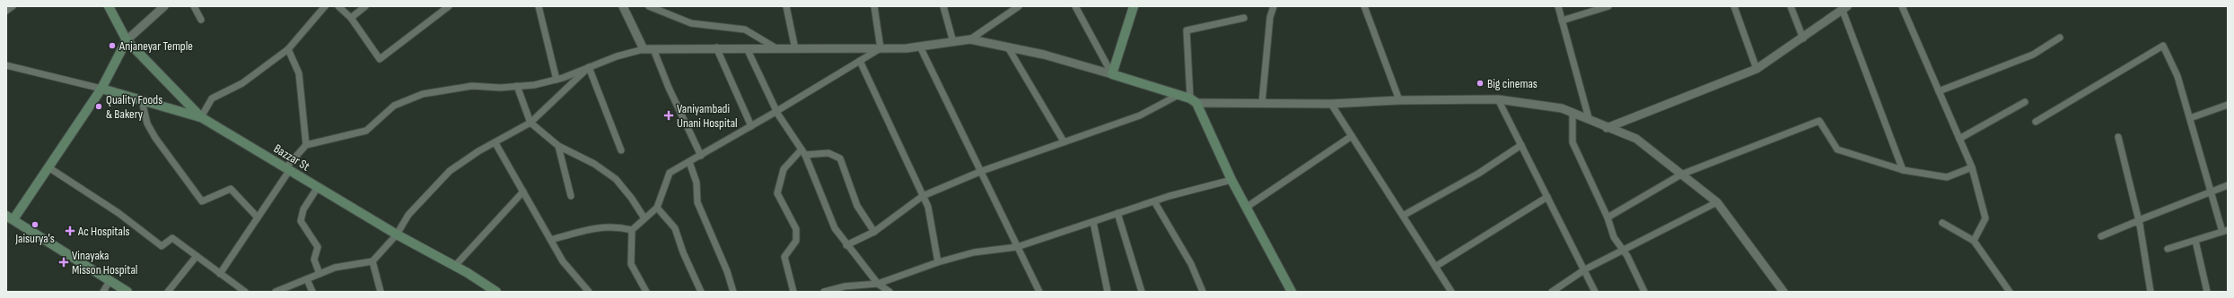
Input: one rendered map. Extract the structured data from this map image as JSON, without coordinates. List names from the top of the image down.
{
  "streets": {
    "main road": ["Bazzar St"]
  },
  "places": {
    "other": [
      "Anjaneyar Temple",
      "Big cinemas",
      "Quality Foods & Bakery",
      "Jaisurya's"
    ],
    "health": ["Vaniyambadi Unani Hospital", "Ac Hospitals", "Vinayaka Misson Hospital"]
  }
}
